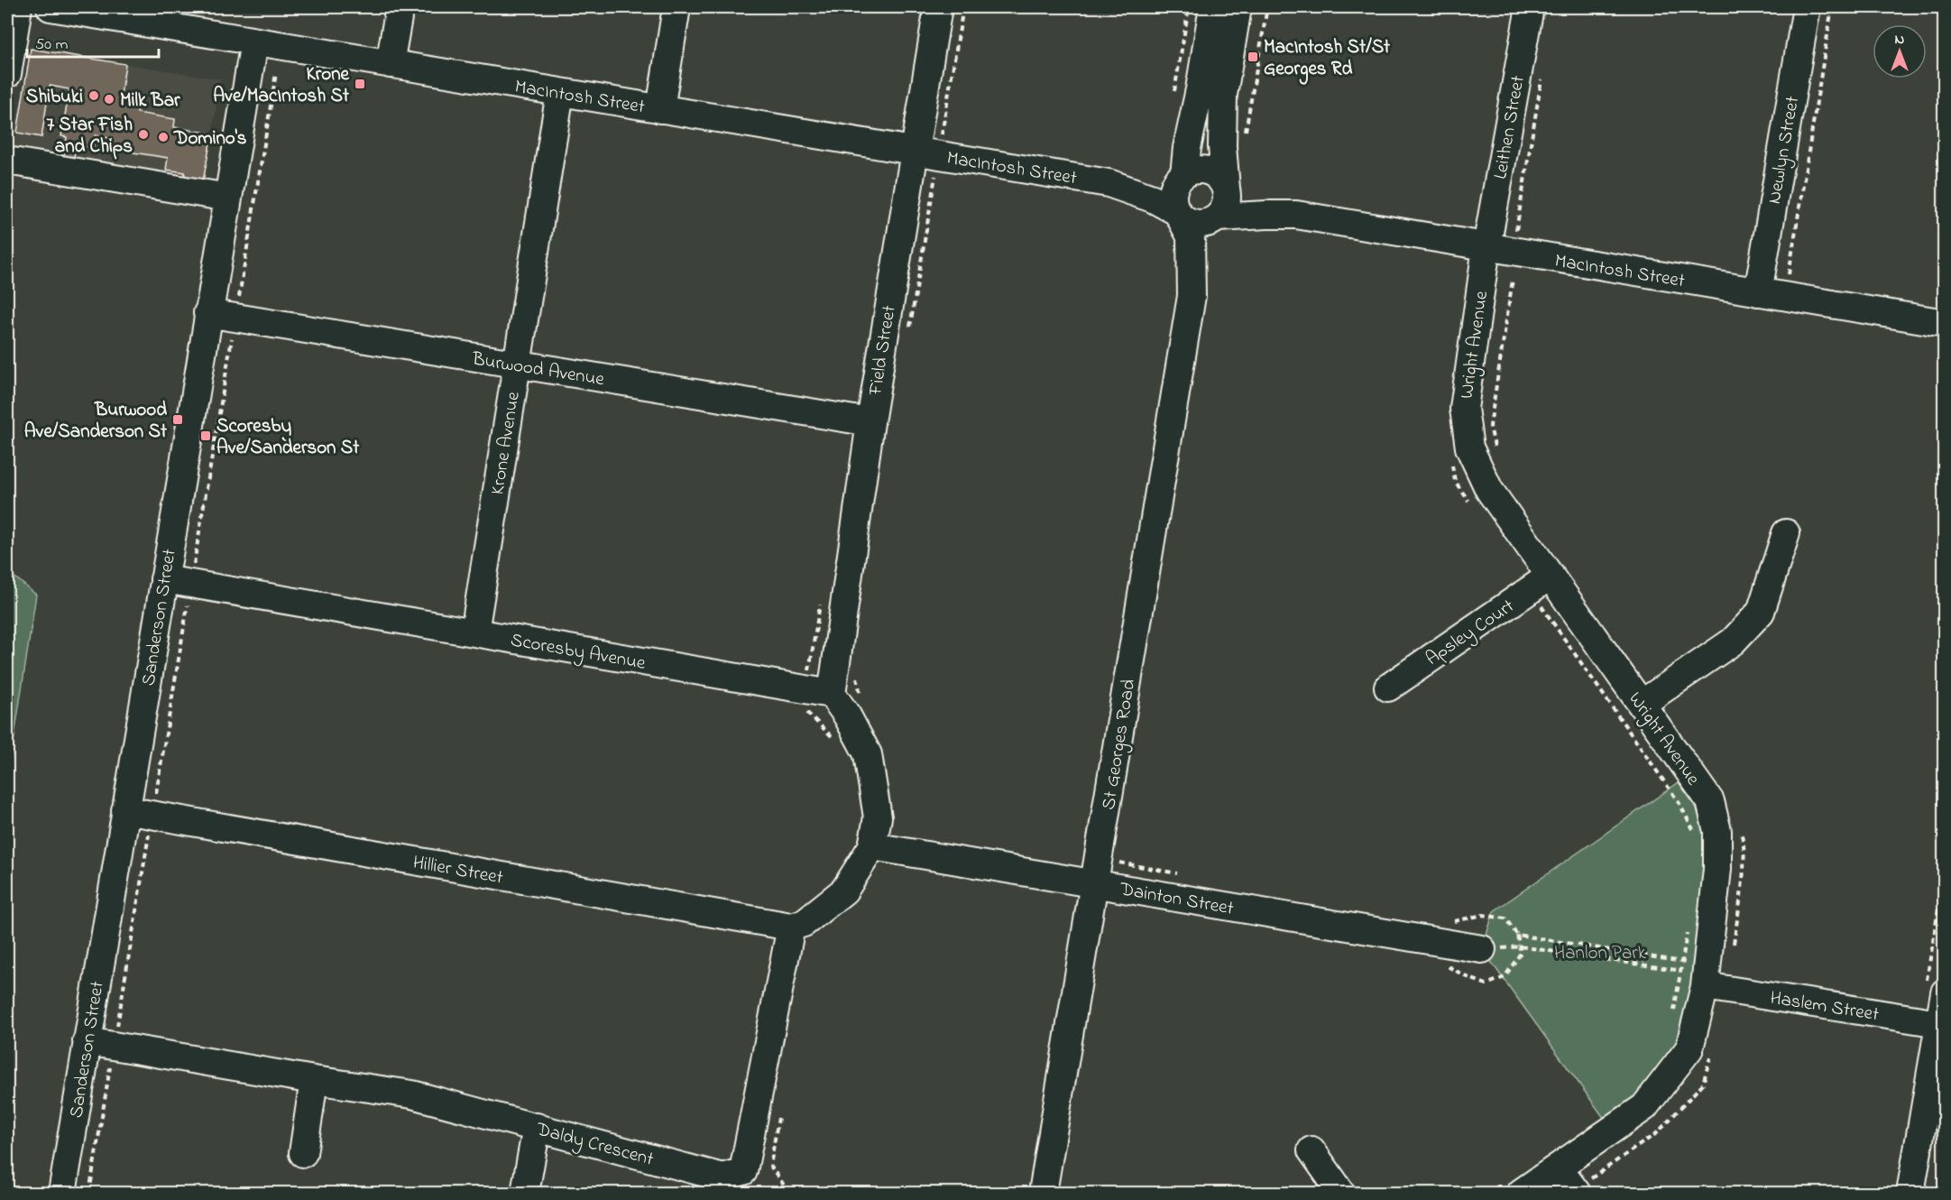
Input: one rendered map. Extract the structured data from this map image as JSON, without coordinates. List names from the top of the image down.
{
  "streets": {
    "street": [
      "MacIntosh Street",
      "Leithen Street",
      "Newlyn Street",
      "Wright Avenue",
      "Field Street",
      "Burwood Avenue",
      "Krone Avenue",
      "Sanderson Street",
      "Apsley Court",
      "Scoresby Avenue",
      "St Georges Road",
      "Hillier Street",
      "Dainton Street",
      "Haslem Street",
      "Daldy Crescent"
    ]
  },
  "crossings": [
    ["MacIntosh Street", "Leithen Street"],
    ["MacIntosh Street", "Newlyn Street"],
    ["MacIntosh Street", "Wright Avenue"],
    ["MacIntosh Street", "Field Street"],
    ["MacIntosh Street", "Krone Avenue"],
    ["MacIntosh Street", "Sanderson Street"],
    ["MacIntosh Street", "St Georges Road"],
    ["Leithen Street", "Wright Avenue"],
    ["Wright Avenue", "Apsley Court"],
    ["Wright Avenue", "Haslem Street"],
    ["Field Street", "Burwood Avenue"],
    ["Field Street", "Scoresby Avenue"],
    ["Burwood Avenue", "Krone Avenue"],
    ["Burwood Avenue", "Sanderson Street"],
    ["Krone Avenue", "Scoresby Avenue"],
    ["Sanderson Street", "Scoresby Avenue"],
    ["Sanderson Street", "Hillier Street"],
    ["Sanderson Street", "Daldy Crescent"],
    ["St Georges Road", "Dainton Street"],
    ["Hillier Street", "Daldy Crescent"]
  ],
  "parks": ["Hanlon Park"],
  "places": {
    "transit": [
      "MacIntosh St/St Georges Rd",
      "Krone Ave/MacIntosh St",
      "Burwood Ave/Sanderson St",
      "Scoresby Ave/Sanderson St"
    ],
    "other": [
      "Shibuki",
      "Milk Bar",
      "7 Star Fish and Chips",
      "Domino's"
    ]
  },
  "scale_bar": "50 m",
  "north": "top"
}
